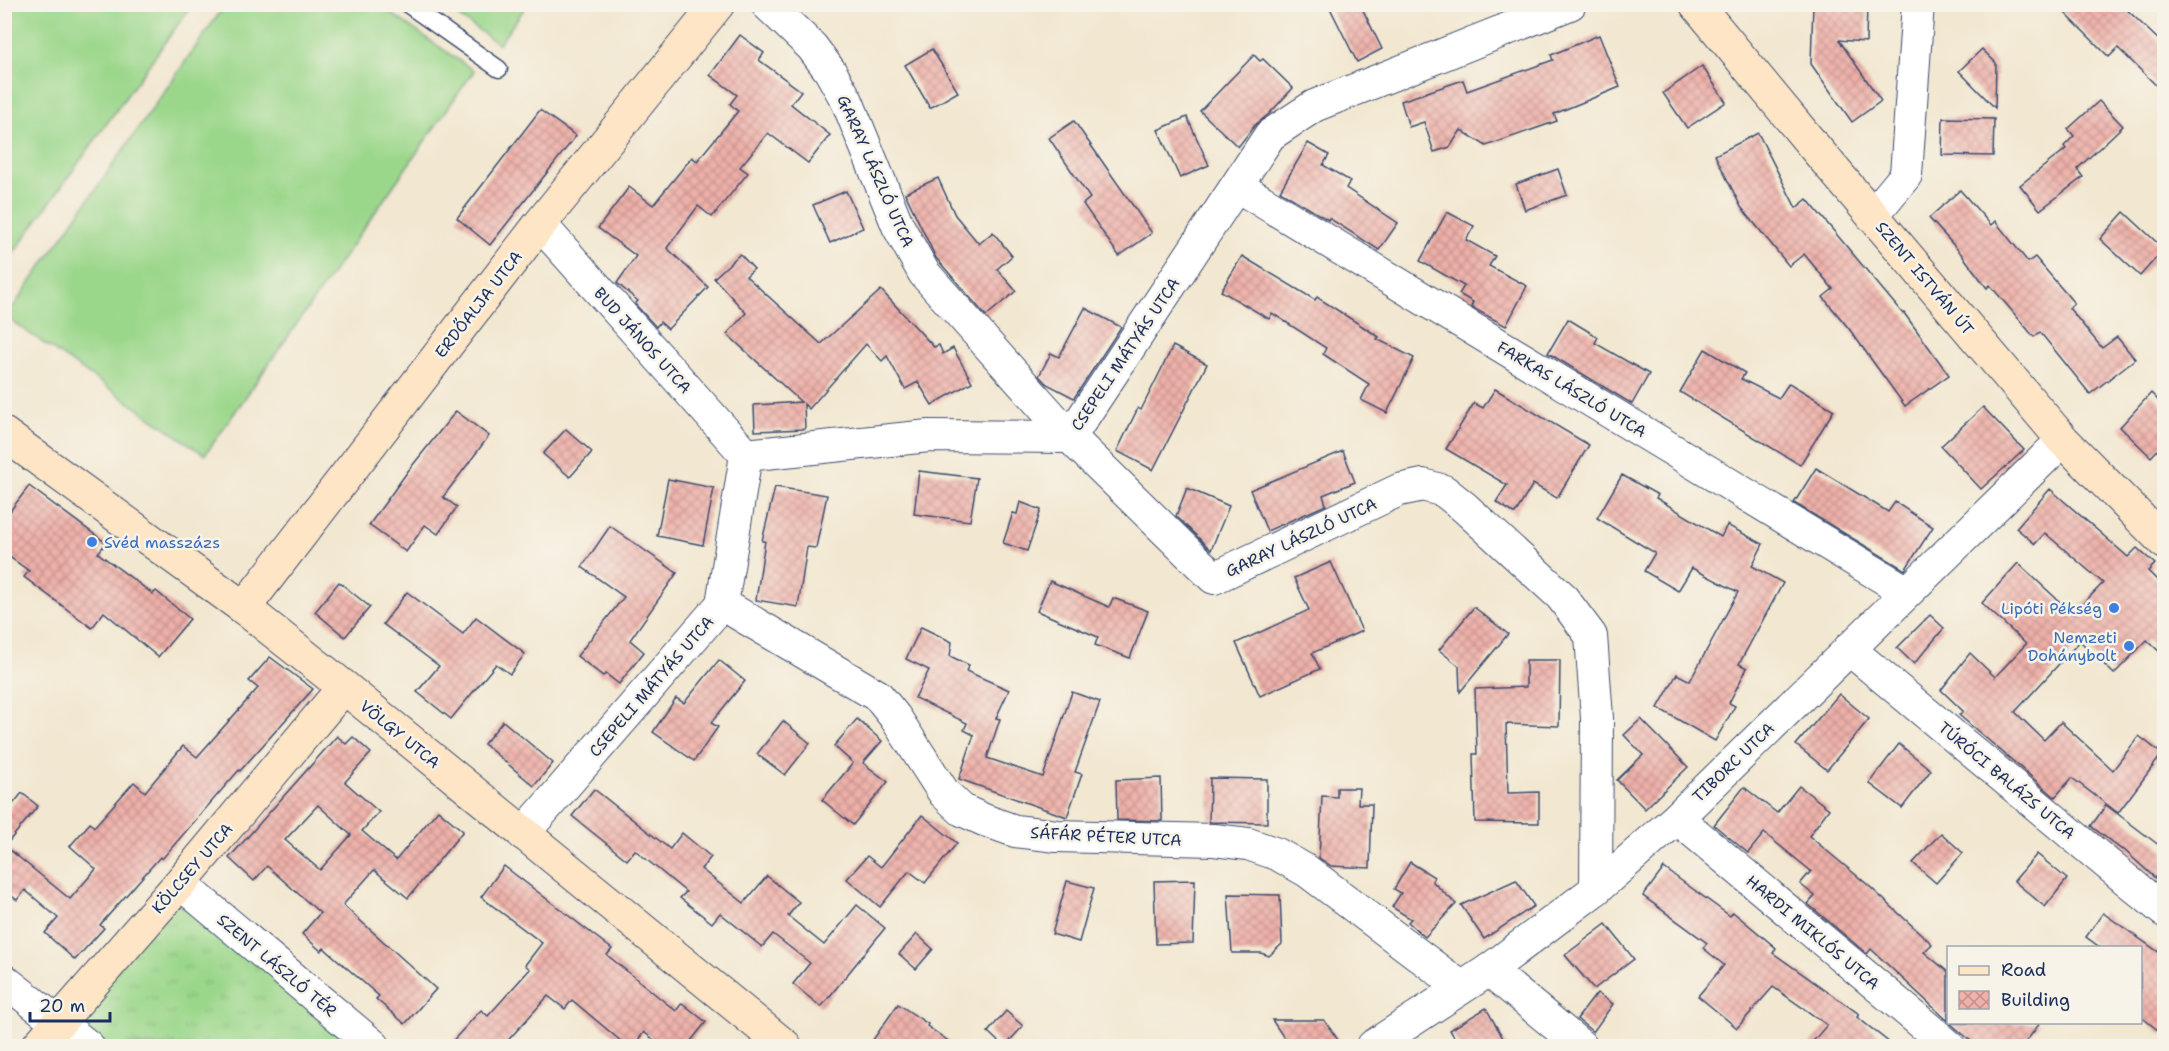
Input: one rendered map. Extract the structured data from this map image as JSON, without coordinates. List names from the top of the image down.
{
  "streets": {
    "street": [
      "GARAY LÁSZLÓ UTCA",
      "SZENT ISTVÁN ÚT",
      "ERDŐALJA UTCA",
      "BUD JÁNOS UTCA",
      "CSEPELI MÁTYÁS UTCA",
      "FARKAS LÁSZLÓ UTCA",
      "VÖLGY UTCA",
      "TIBORC UTCA",
      "TÚRÓCI BALÁZS UTCA",
      "SÁFÁR PÉTER UTCA",
      "KÖLCSEY UTCA",
      "HARDI MIKLÓS UTCA",
      "SZENT LÁSZLÓ TÉR"
    ]
  },
  "crossings": [
    ["GARAY LÁSZLÓ UTCA", "CSEPELI MÁTYÁS UTCA"],
    ["GARAY LÁSZLÓ UTCA", "TIBORC UTCA"],
    ["SZENT ISTVÁN ÚT", "TIBORC UTCA"],
    ["ERDŐALJA UTCA", "BUD JÁNOS UTCA"],
    ["ERDŐALJA UTCA", "VÖLGY UTCA"],
    ["BUD JÁNOS UTCA", "CSEPELI MÁTYÁS UTCA"],
    ["CSEPELI MÁTYÁS UTCA", "FARKAS LÁSZLÓ UTCA"],
    ["CSEPELI MÁTYÁS UTCA", "VÖLGY UTCA"],
    ["CSEPELI MÁTYÁS UTCA", "SÁFÁR PÉTER UTCA"],
    ["FARKAS LÁSZLÓ UTCA", "TIBORC UTCA"],
    ["VÖLGY UTCA", "KÖLCSEY UTCA"],
    ["TIBORC UTCA", "TÚRÓCI BALÁZS UTCA"],
    ["TIBORC UTCA", "SÁFÁR PÉTER UTCA"],
    ["TIBORC UTCA", "HARDI MIKLÓS UTCA"],
    ["KÖLCSEY UTCA", "SZENT LÁSZLÓ TÉR"]
  ],
  "places": ["Svéd masszázs", "Lipóti Pékség", "Nemzeti Dohánybolt"],
  "legend": ["Road", "Building"],
  "scale_bar": "20 m"
}
